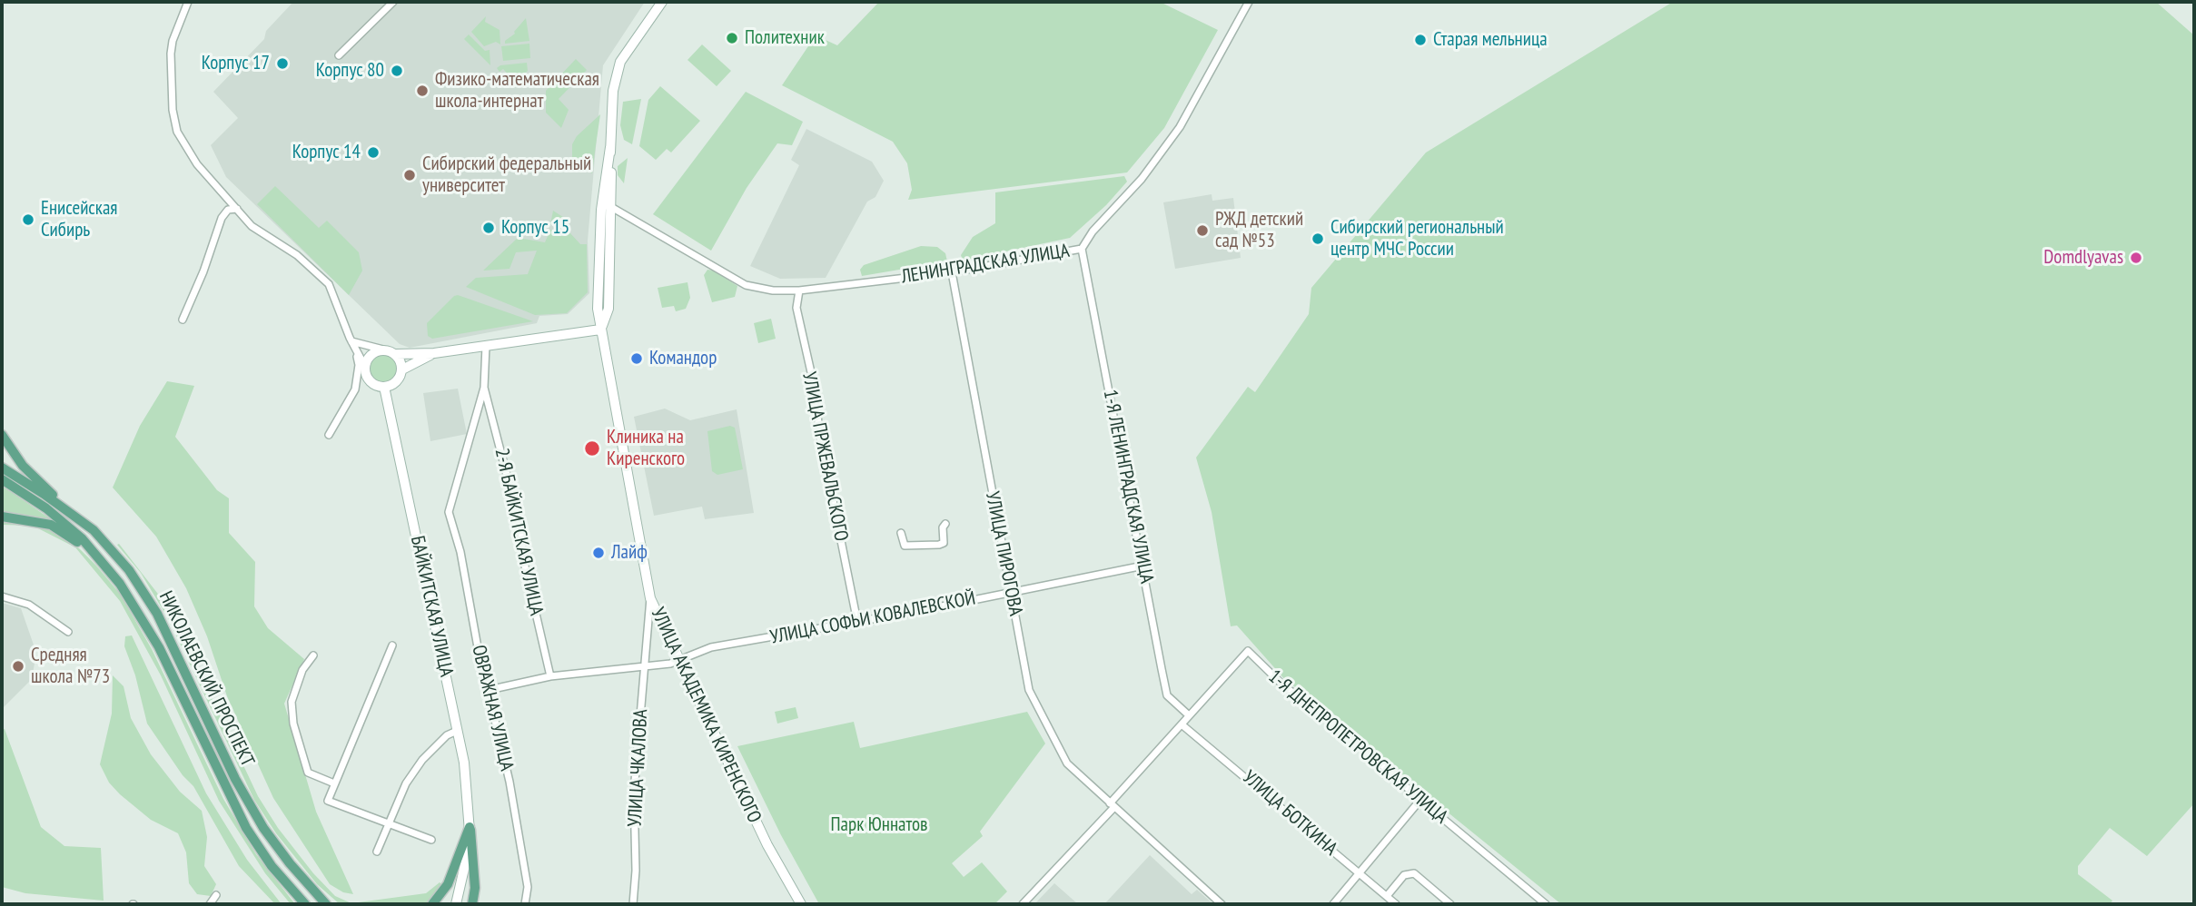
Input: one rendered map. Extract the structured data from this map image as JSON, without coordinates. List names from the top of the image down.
{
  "streets": {
    "main road": ["БАЙКИТСКАЯ УЛИЦА", "НИКОЛАЕВСКИЙ ПРОСПЕКТ", "УЛИЦА АКАДЕМИКА КИРЕНСКОГО"],
    "street": [
      "ЛЕНИНГРАДСКАЯ УЛИЦА",
      "УЛИЦА ПРЖЕВАЛЬСКОГО",
      "1-Я ЛЕНИНГРАДСКАЯ УЛИЦА",
      "2-Я БАЙКИТСКАЯ УЛИЦА",
      "УЛИЦА ПИРОГОВА",
      "УЛИЦА СОФЬИ КОВАЛЕВСКОЙ",
      "ОВРАЖНАЯ УЛИЦА",
      "1-Я ДНЕПРОПЕТРОВСКАЯ УЛИЦА",
      "УЛИЦА ЧКАЛОВА",
      "УЛИЦА БОТКИНА"
    ]
  },
  "crossings": [
    ["ЛЕНИНГРАДСКАЯ УЛИЦА", "УЛИЦА ПРЖЕВАЛЬСКОГО"],
    ["ЛЕНИНГРАДСКАЯ УЛИЦА", "1-Я ЛЕНИНГРАДСКАЯ УЛИЦА"],
    ["ЛЕНИНГРАДСКАЯ УЛИЦА", "УЛИЦА ПИРОГОВА"],
    ["ЛЕНИНГРАДСКАЯ УЛИЦА", "УЛИЦА АКАДЕМИКА КИРЕНСКОГО"],
    ["УЛИЦА ПРЖЕВАЛЬСКОГО", "УЛИЦА СОФЬИ КОВАЛЕВСКОЙ"],
    ["1-Я ЛЕНИНГРАДСКАЯ УЛИЦА", "УЛИЦА СОФЬИ КОВАЛЕВСКОЙ"],
    ["1-Я ЛЕНИНГРАДСКАЯ УЛИЦА", "1-Я ДНЕПРОПЕТРОВСКАЯ УЛИЦА"],
    ["2-Я БАЙКИТСКАЯ УЛИЦА", "ОВРАЖНАЯ УЛИЦА"],
    ["УЛИЦА ПИРОГОВА", "УЛИЦА СОФЬИ КОВАЛЕВСКОЙ"],
    ["УЛИЦА ПИРОГОВА", "1-Я ДНЕПРОПЕТРОВСКАЯ УЛИЦА"],
    ["УЛИЦА СОФЬИ КОВАЛЕВСКОЙ", "УЛИЦА АКАДЕМИКА КИРЕНСКОГО"],
    ["УЛИЦА АКАДЕМИКА КИРЕНСКОГО", "УЛИЦА ЧКАЛОВА"],
    ["1-Я ДНЕПРОПЕТРОВСКАЯ УЛИЦА", "УЛИЦА БОТКИНА"]
  ],
  "parks": ["Парк Юннатов"],
  "places": [
    "Политехник",
    "Старая мельница",
    "Корпус 17",
    "Корпус 80",
    "Физико-математическая школа-интернат",
    "Корпус 14",
    "Сибирский федеральный университет",
    "Енисейская Сибирь",
    "Корпус 15",
    "РЖД детский сад №53",
    "Сибирский региональный центр МЧС России",
    "Domdlyavas",
    "Командор",
    "Клиника на Киренского",
    "Лайф",
    "Средняя школа №73"
  ]
}
